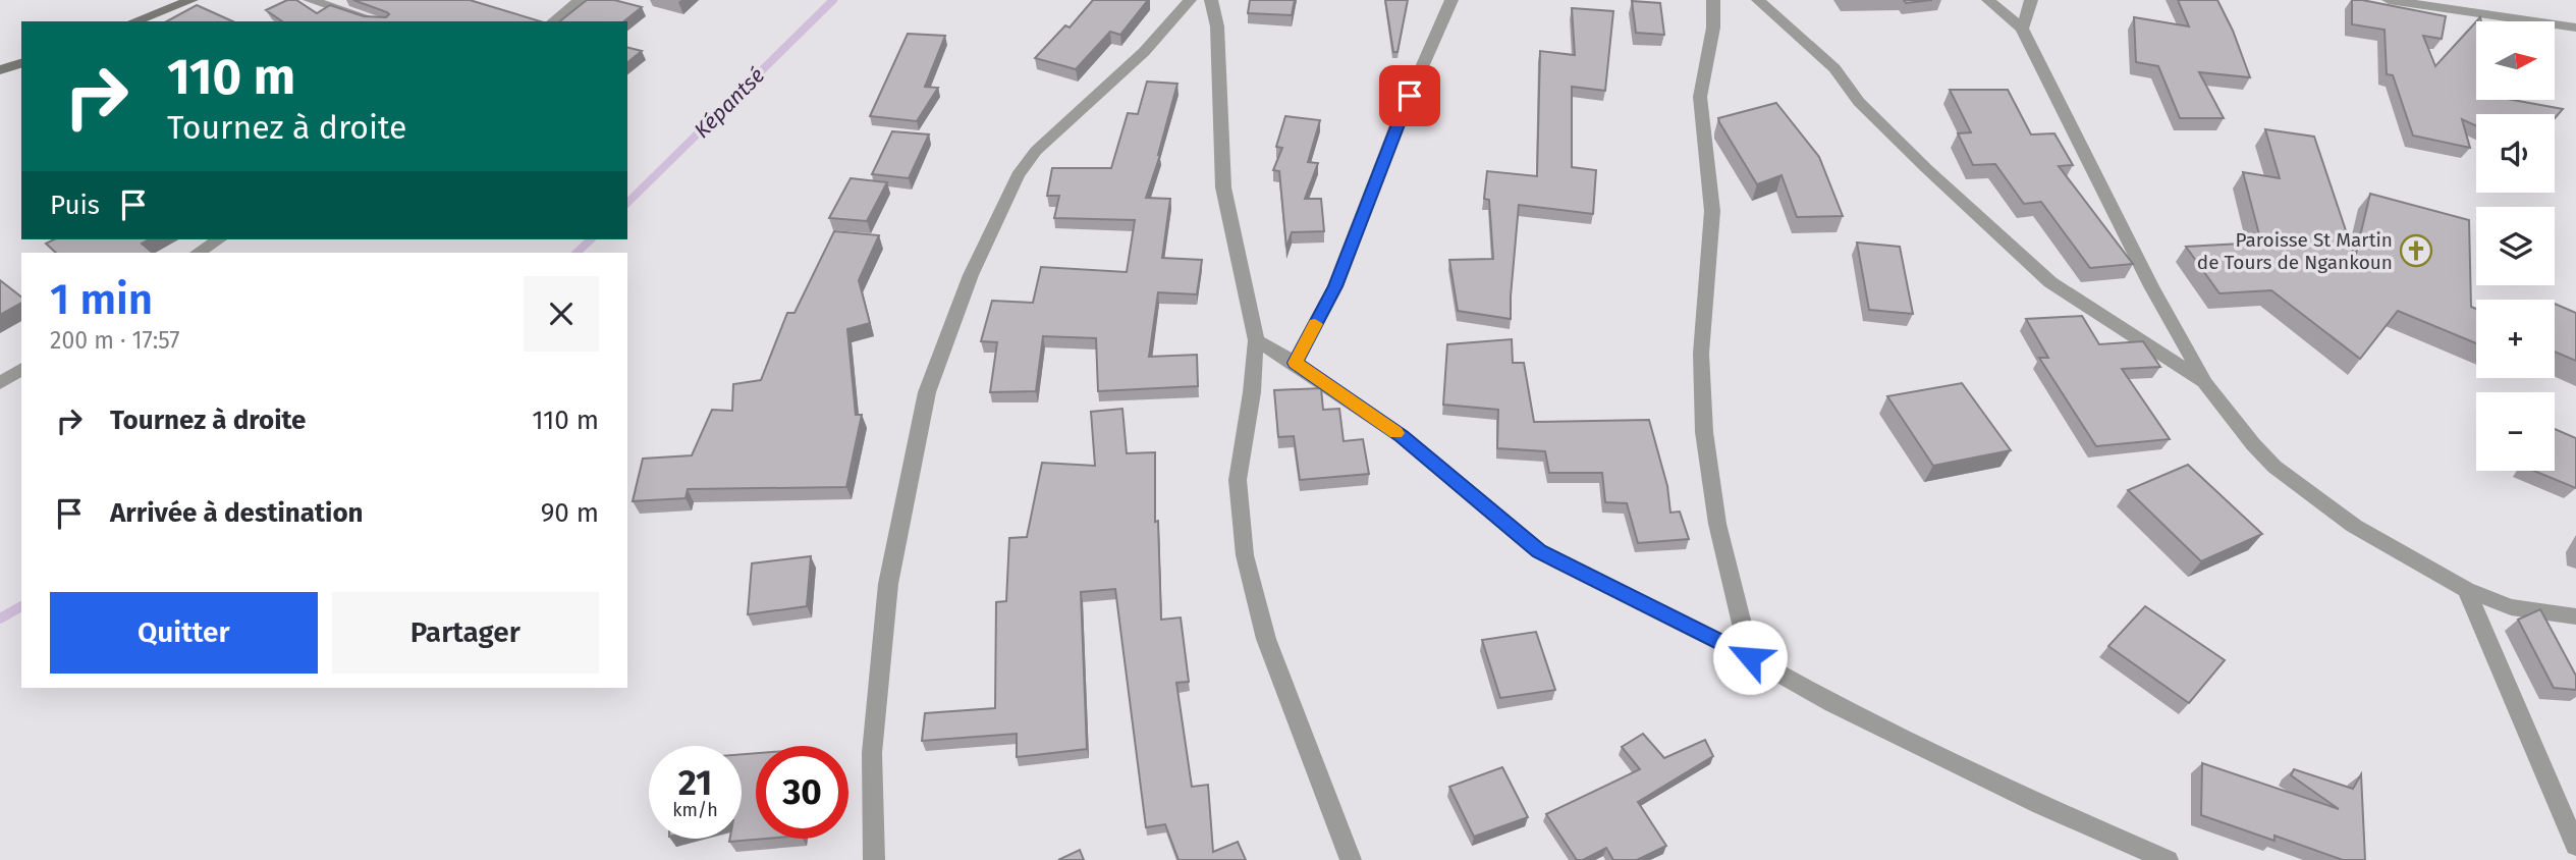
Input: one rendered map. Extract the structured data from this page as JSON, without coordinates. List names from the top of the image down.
{
  "water": ["Képantsé"],
  "places": {
    "church": ["Paroisse St Martin de Tours de Ngankoun"]
  },
  "north": "right",
  "page": {
    "map_buttons": ["+", "−"],
    "turn": ["110 m", "Tournez à droite"],
    "then": "Puis",
    "heading": ["1 min", "200 m · 17:57"],
    "list": [
      {
        "name": "Tournez à droite",
        "value": "110 m"
      },
      {
        "name": "Arrivée à destination",
        "value": "90 m"
      }
    ],
    "buttons": ["Quitter", "Partager"],
    "speed": "21 km/h",
    "limit": "30"
  }
}
